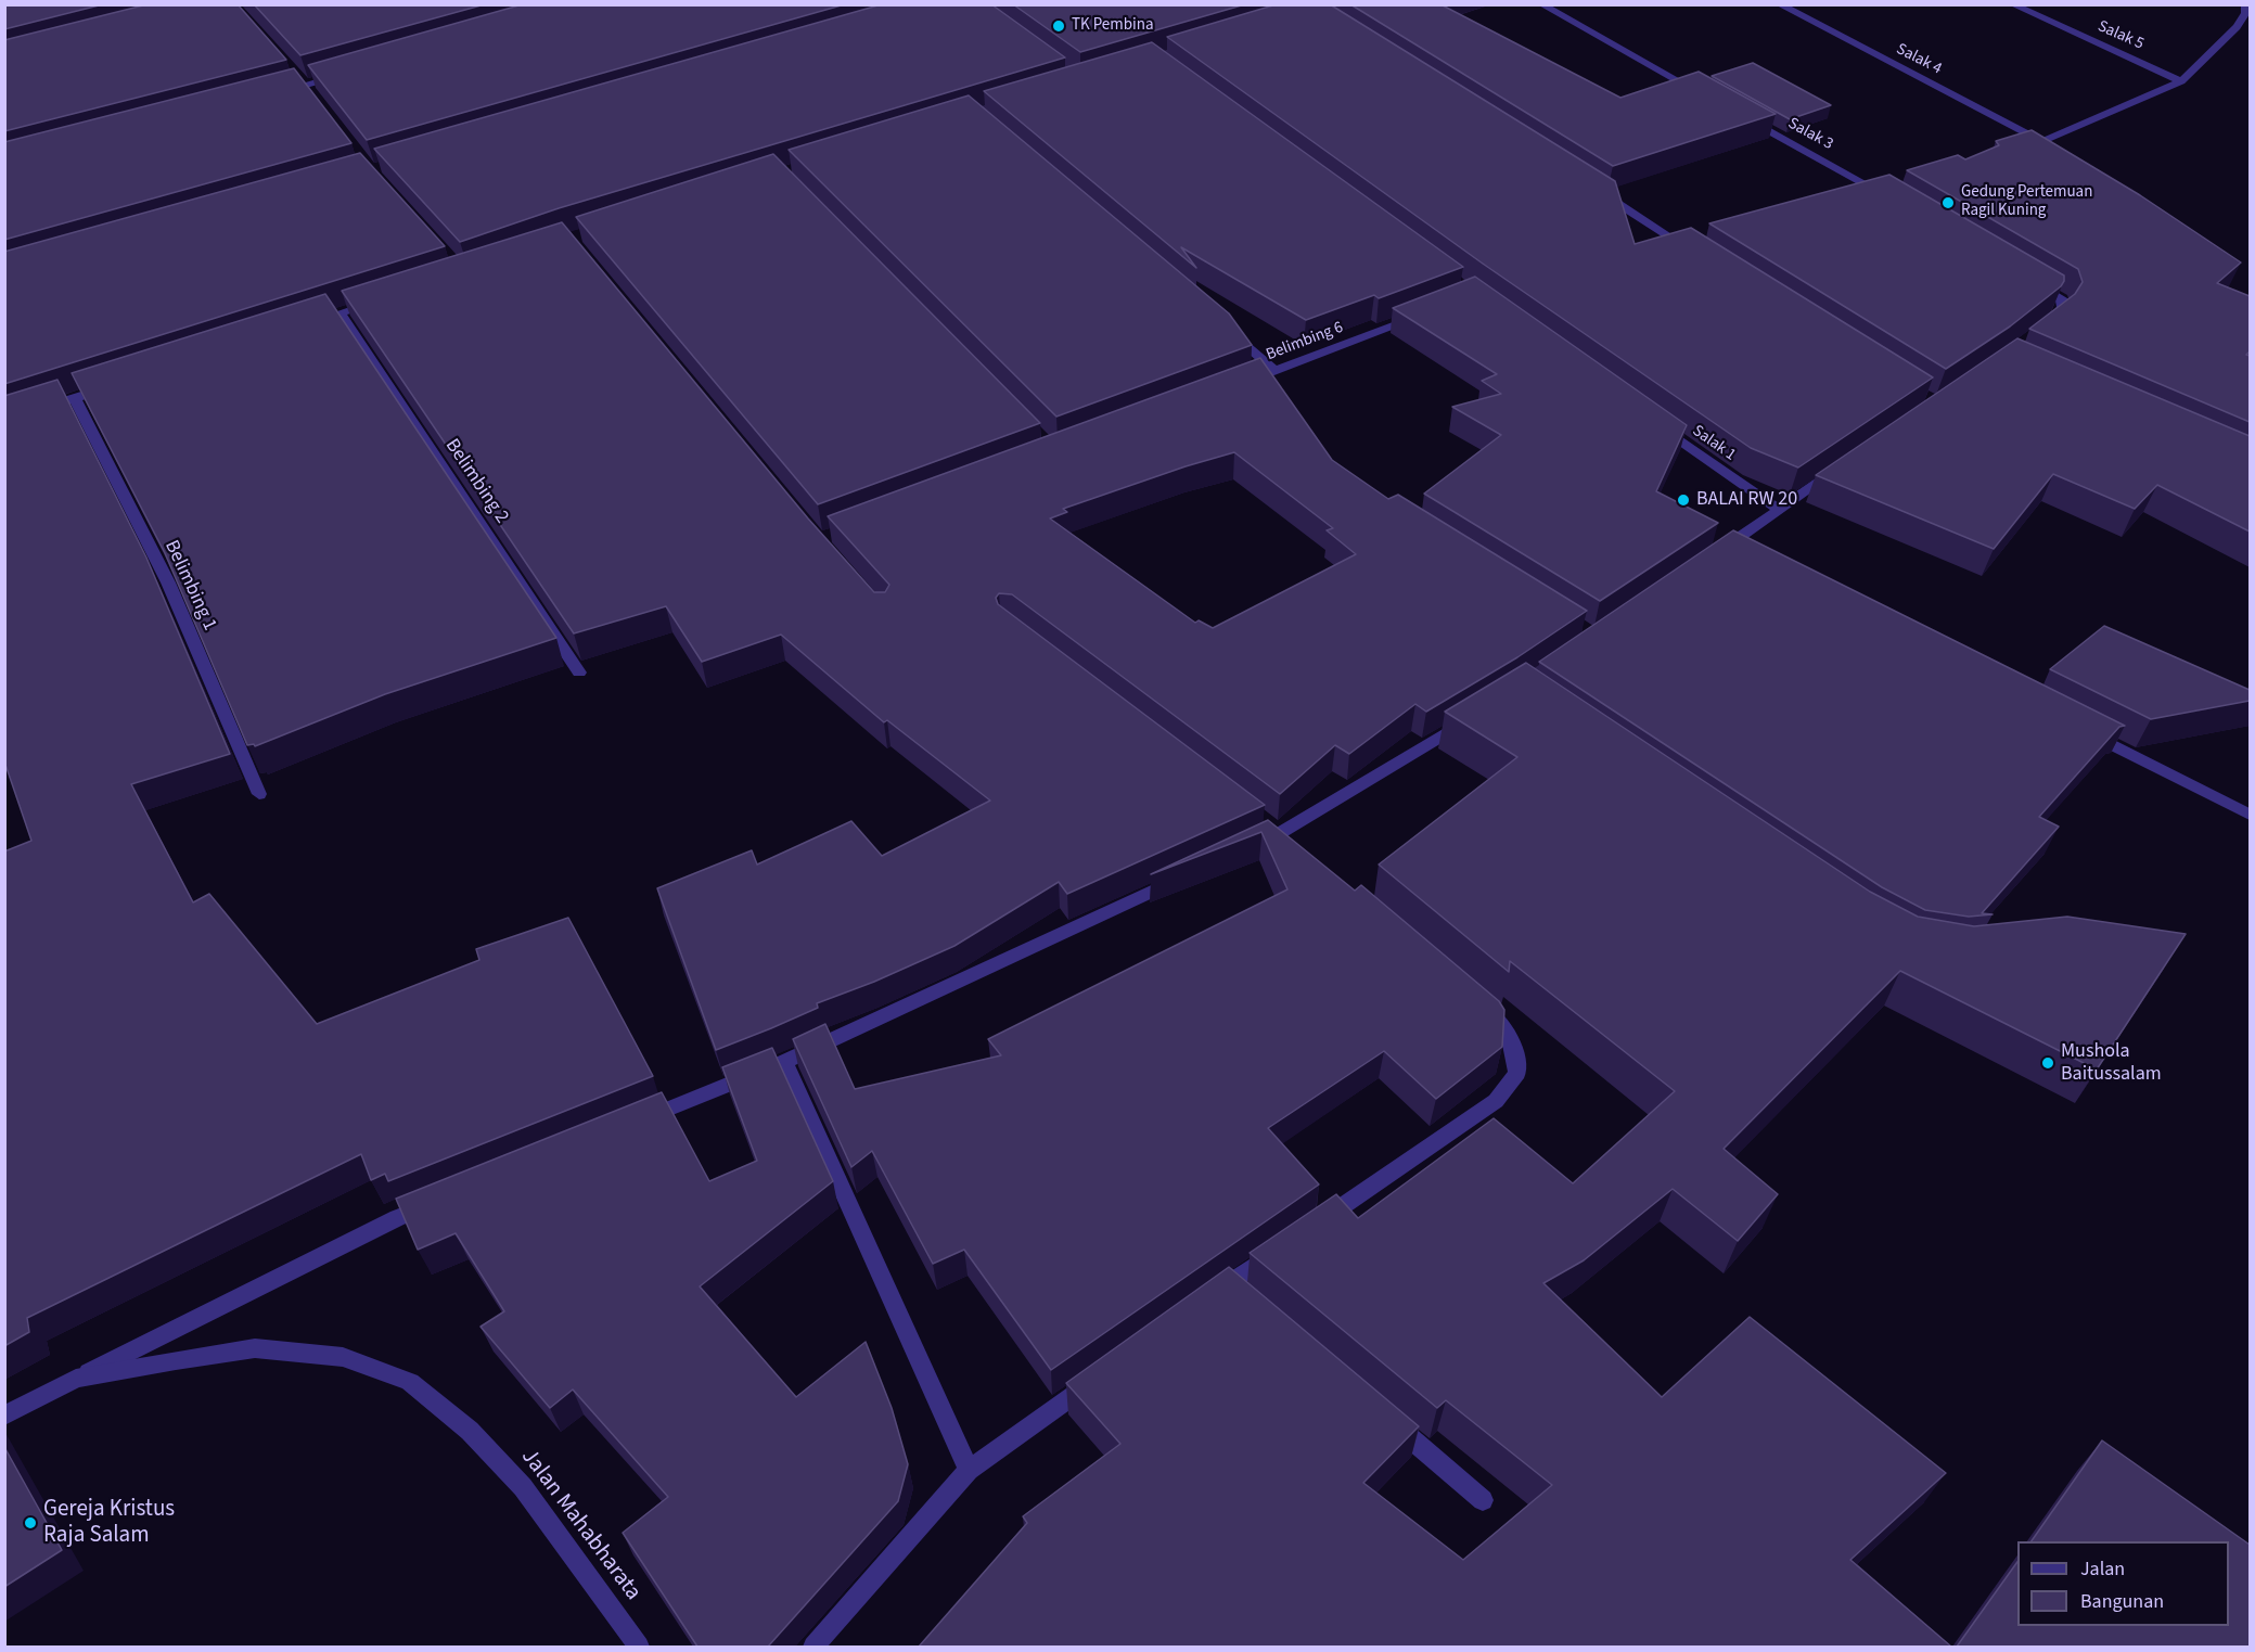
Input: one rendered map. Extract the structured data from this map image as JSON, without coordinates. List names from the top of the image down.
{
  "streets": {
    "street": [
      "Salak 5",
      "Salak 4",
      "Salak 3",
      "Belimbing 6",
      "Salak 1",
      "Belimbing 2",
      "Belimbing 1",
      "Jalan Mahabharata"
    ]
  },
  "places": [
    "TK Pembina",
    "Gedung Pertemuan Ragil Kuning",
    "BALAI RW 20",
    "Mushola Baitussalam",
    "Gereja Kristus Raja Salam"
  ],
  "legend": ["Jalan", "Bangunan"]
}
